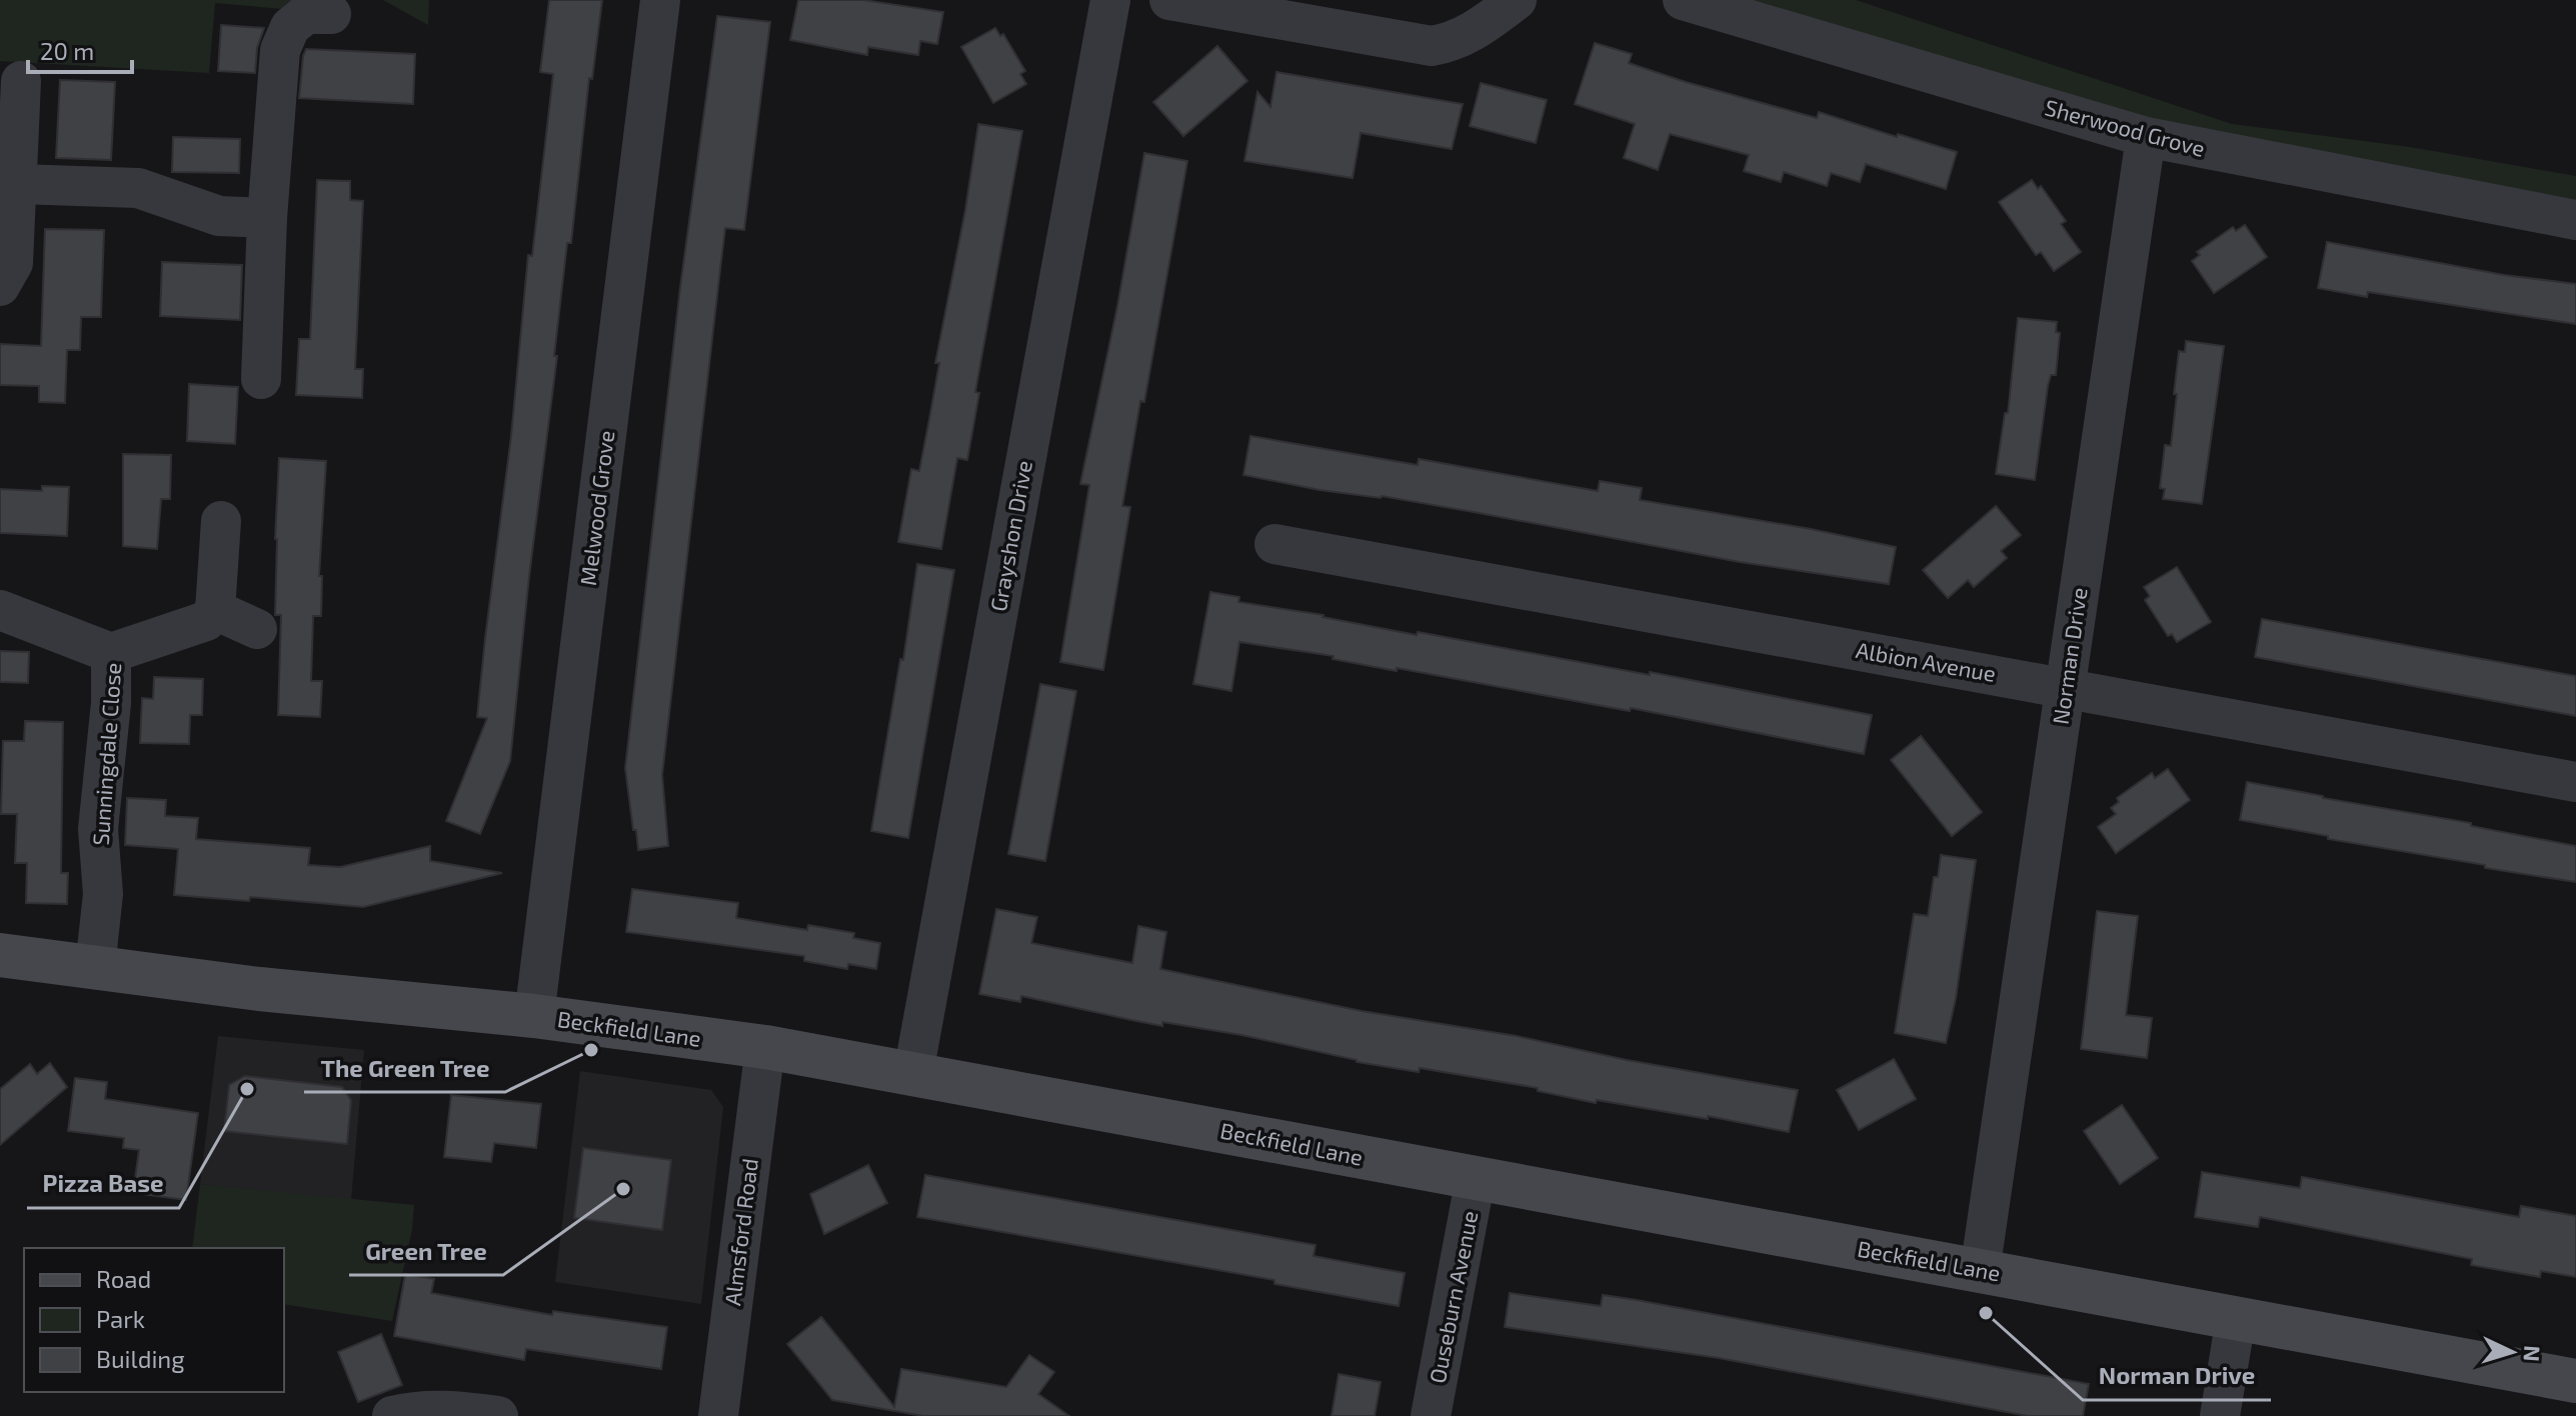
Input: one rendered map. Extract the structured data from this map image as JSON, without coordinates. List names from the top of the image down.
{
  "streets": {
    "street": [
      "Sherwood Grove",
      "Melwood Grove",
      "Grayshon Drive",
      "Norman Drive",
      "Albion Avenue",
      "Sunningdale Close",
      "Beckfield Lane",
      "Almsford Road",
      "Ouseburn Avenue"
    ]
  },
  "crossings": [
    ["Sherwood Grove", "Norman Drive"],
    ["Melwood Grove", "Beckfield Lane"],
    ["Grayshon Drive", "Beckfield Lane"],
    ["Norman Drive", "Albion Avenue"],
    ["Norman Drive", "Beckfield Lane"],
    ["Sunningdale Close", "Beckfield Lane"],
    ["Beckfield Lane", "Almsford Road"],
    ["Beckfield Lane", "Ouseburn Avenue"]
  ],
  "places": [
    "The Green Tree",
    "Pizza Base",
    "Green Tree",
    "Norman Drive"
  ],
  "legend": ["Road", "Park", "Building"],
  "scale_bar": "20 m",
  "north": "right"
}
